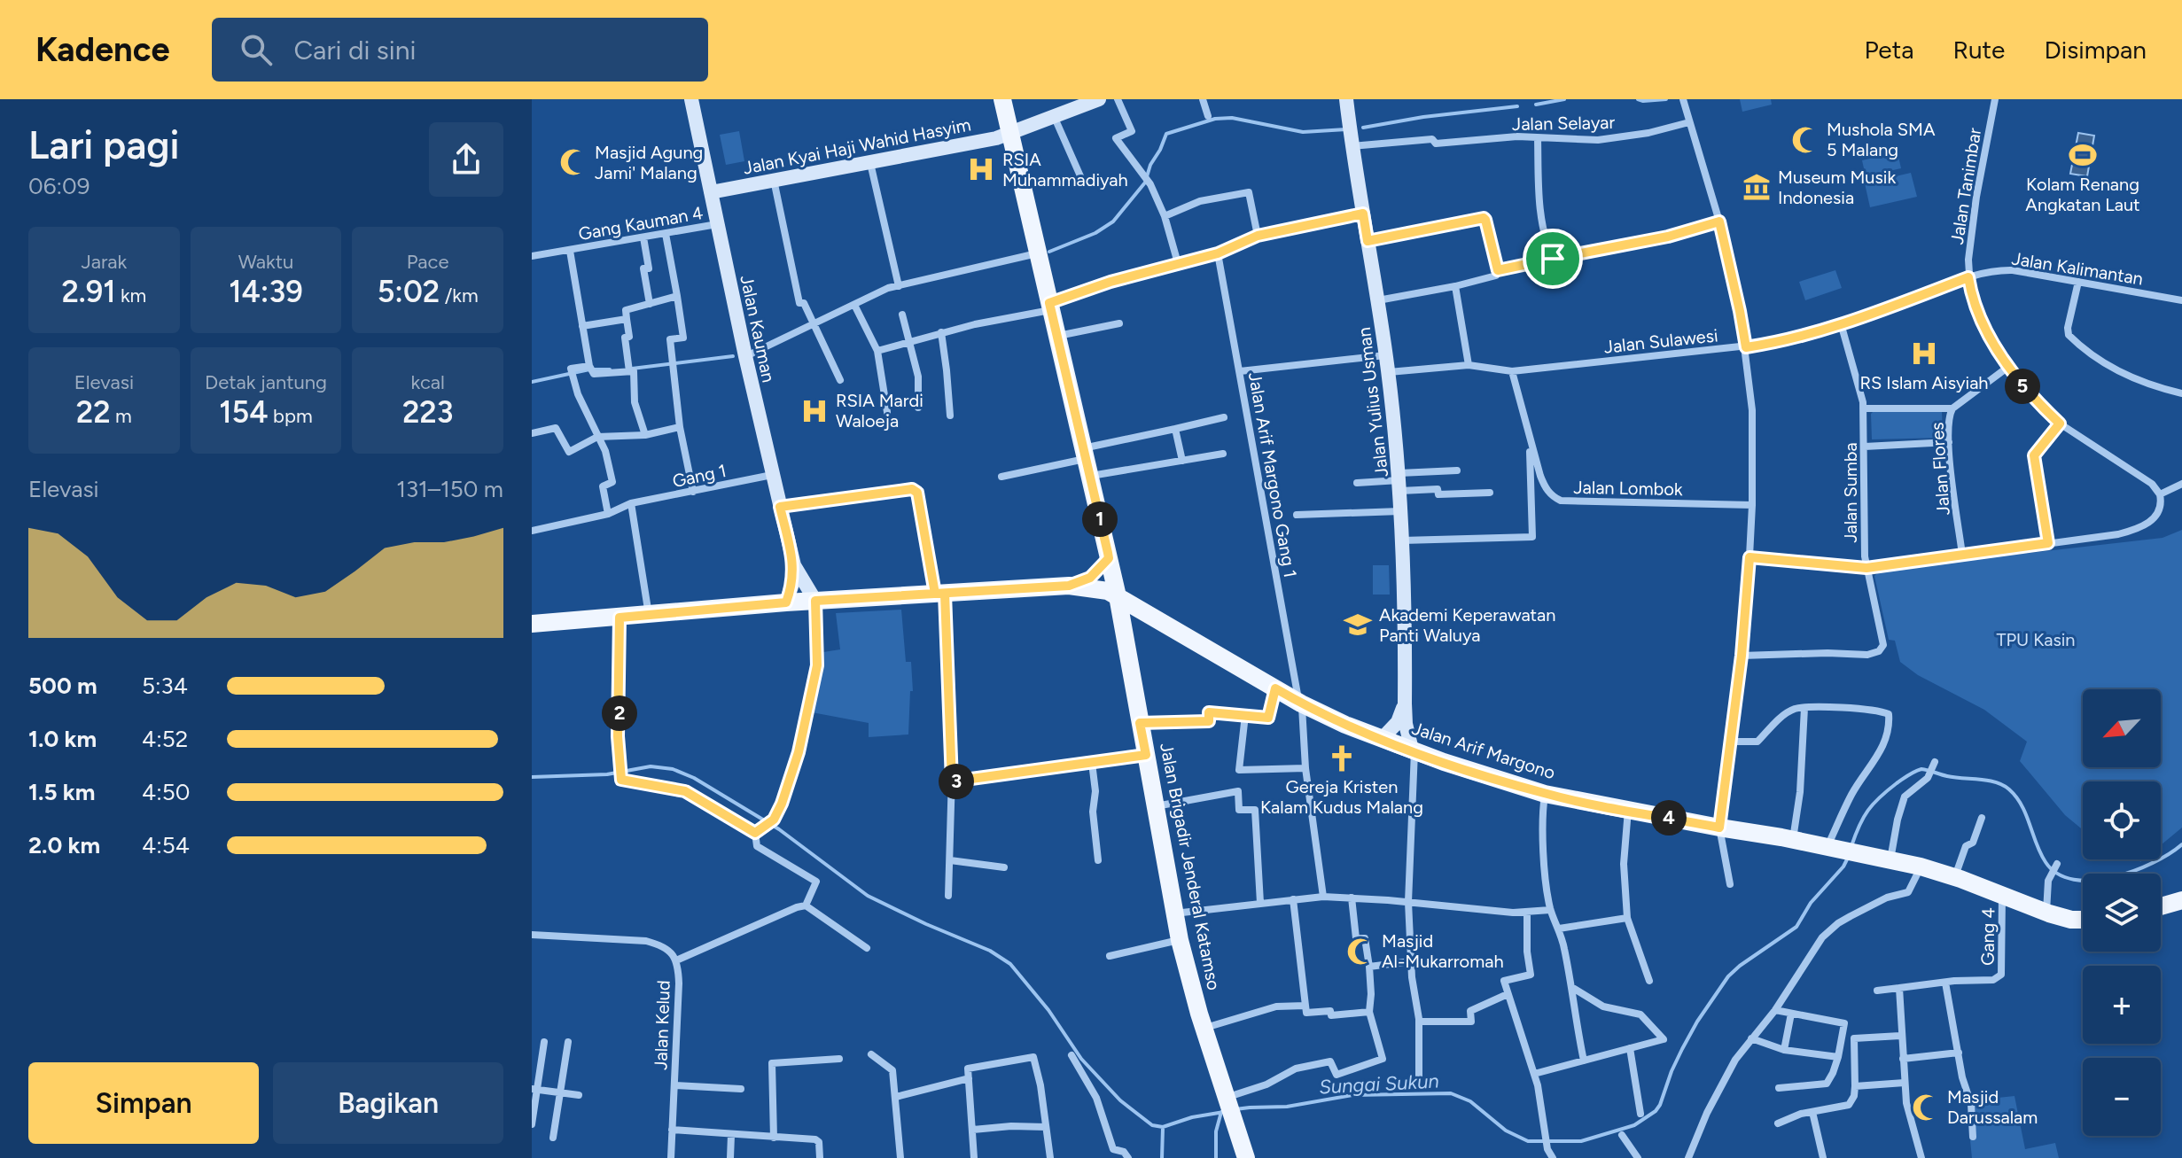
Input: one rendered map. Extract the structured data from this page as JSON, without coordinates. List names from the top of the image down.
{
  "streets": {
    "main road": [
      "Jalan Kyai Haji Wahid Hasyim",
      "Jalan Kauman",
      "Jalan Yulius Usman",
      "Jalan Arif Margono",
      "Jalan Brigadir Jenderal Katamso"
    ],
    "street": [
      "Jalan Selayar",
      "Jalan Tanimbar",
      "Gang Kauman 4",
      "Jalan Kalimantan",
      "Jalan Sulawesi",
      "Jalan Flores",
      "Jalan Arif Margono Gang 1",
      "Gang 1",
      "Jalan Lombok",
      "Jalan Sumba",
      "Gang 4",
      "Jalan Kelud"
    ]
  },
  "crossings": [
    ["Jalan Selayar", "Jalan Yulius Usman"],
    ["Jalan Kyai Haji Wahid Hasyim", "Jalan Kauman"],
    ["Jalan Kyai Haji Wahid Hasyim", "Jalan Brigadir Jenderal Katamso"],
    ["Jalan Tanimbar", "Jalan Kalimantan"],
    ["Jalan Tanimbar", "Jalan Sulawesi"],
    ["Gang Kauman 4", "Jalan Kauman"],
    ["Jalan Kalimantan", "Jalan Sulawesi"],
    ["Jalan Kauman", "Gang 1"],
    ["Jalan Sulawesi", "Jalan Yulius Usman"],
    ["Jalan Sulawesi", "Jalan Sumba"],
    ["Jalan Yulius Usman", "Jalan Arif Margono"],
    ["Jalan Arif Margono Gang 1", "Jalan Arif Margono"],
    ["Jalan Arif Margono", "Jalan Brigadir Jenderal Katamso"],
    ["Jalan Arif Margono", "Gang 4"]
  ],
  "water": ["Sungai Sukun"],
  "parks": ["TPU Kasin"],
  "places": {
    "mosque": [
      "Mushola SMA 5 Malang",
      "Masjid Agung Jami' Malang",
      "Masjid Al-Mukarromah",
      "Masjid Darussalam"
    ],
    "sports": ["Kolam Renang Angkatan Laut"],
    "hospital": ["RSIA Muhammadiyah", "RS Islam Aisyiah", "RSIA Mardi Waloeja"],
    "museum": ["Museum Musik Indonesia"],
    "school or university": ["Akademi Keperawatan Panti Waluya"],
    "church": ["Gereja Kristen Kalam Kudus Malang"]
  },
  "north": "bottom left",
  "page": {
    "header": "Kadence",
    "search": "Cari di sini",
    "nav": ["Peta", "Rute", "Disimpan"],
    "heading": ["Lari pagi", "06:09"],
    "stats": [
      ["Jarak", "2.91 km"],
      ["Waktu", "14:39"],
      ["Pace", "5:02 /km"],
      ["Elevasi", "22 m"],
      ["Detak jantung", "154 bpm"],
      ["kcal", "223"]
    ],
    "pins": [
      "5",
      "1",
      "2",
      "3",
      "4"
    ],
    "chart": ["Elevasi", "131–150 m"],
    "list": [
      {
        "name": "500 m",
        "note": "5:34"
      },
      {
        "name": "1.0 km",
        "note": "4:52"
      },
      {
        "name": "1.5 km",
        "note": "4:50"
      },
      {
        "name": "2.0 km",
        "note": "4:54"
      }
    ],
    "map_buttons": ["+", "−"],
    "buttons": ["Simpan", "Bagikan"]
  }
}
